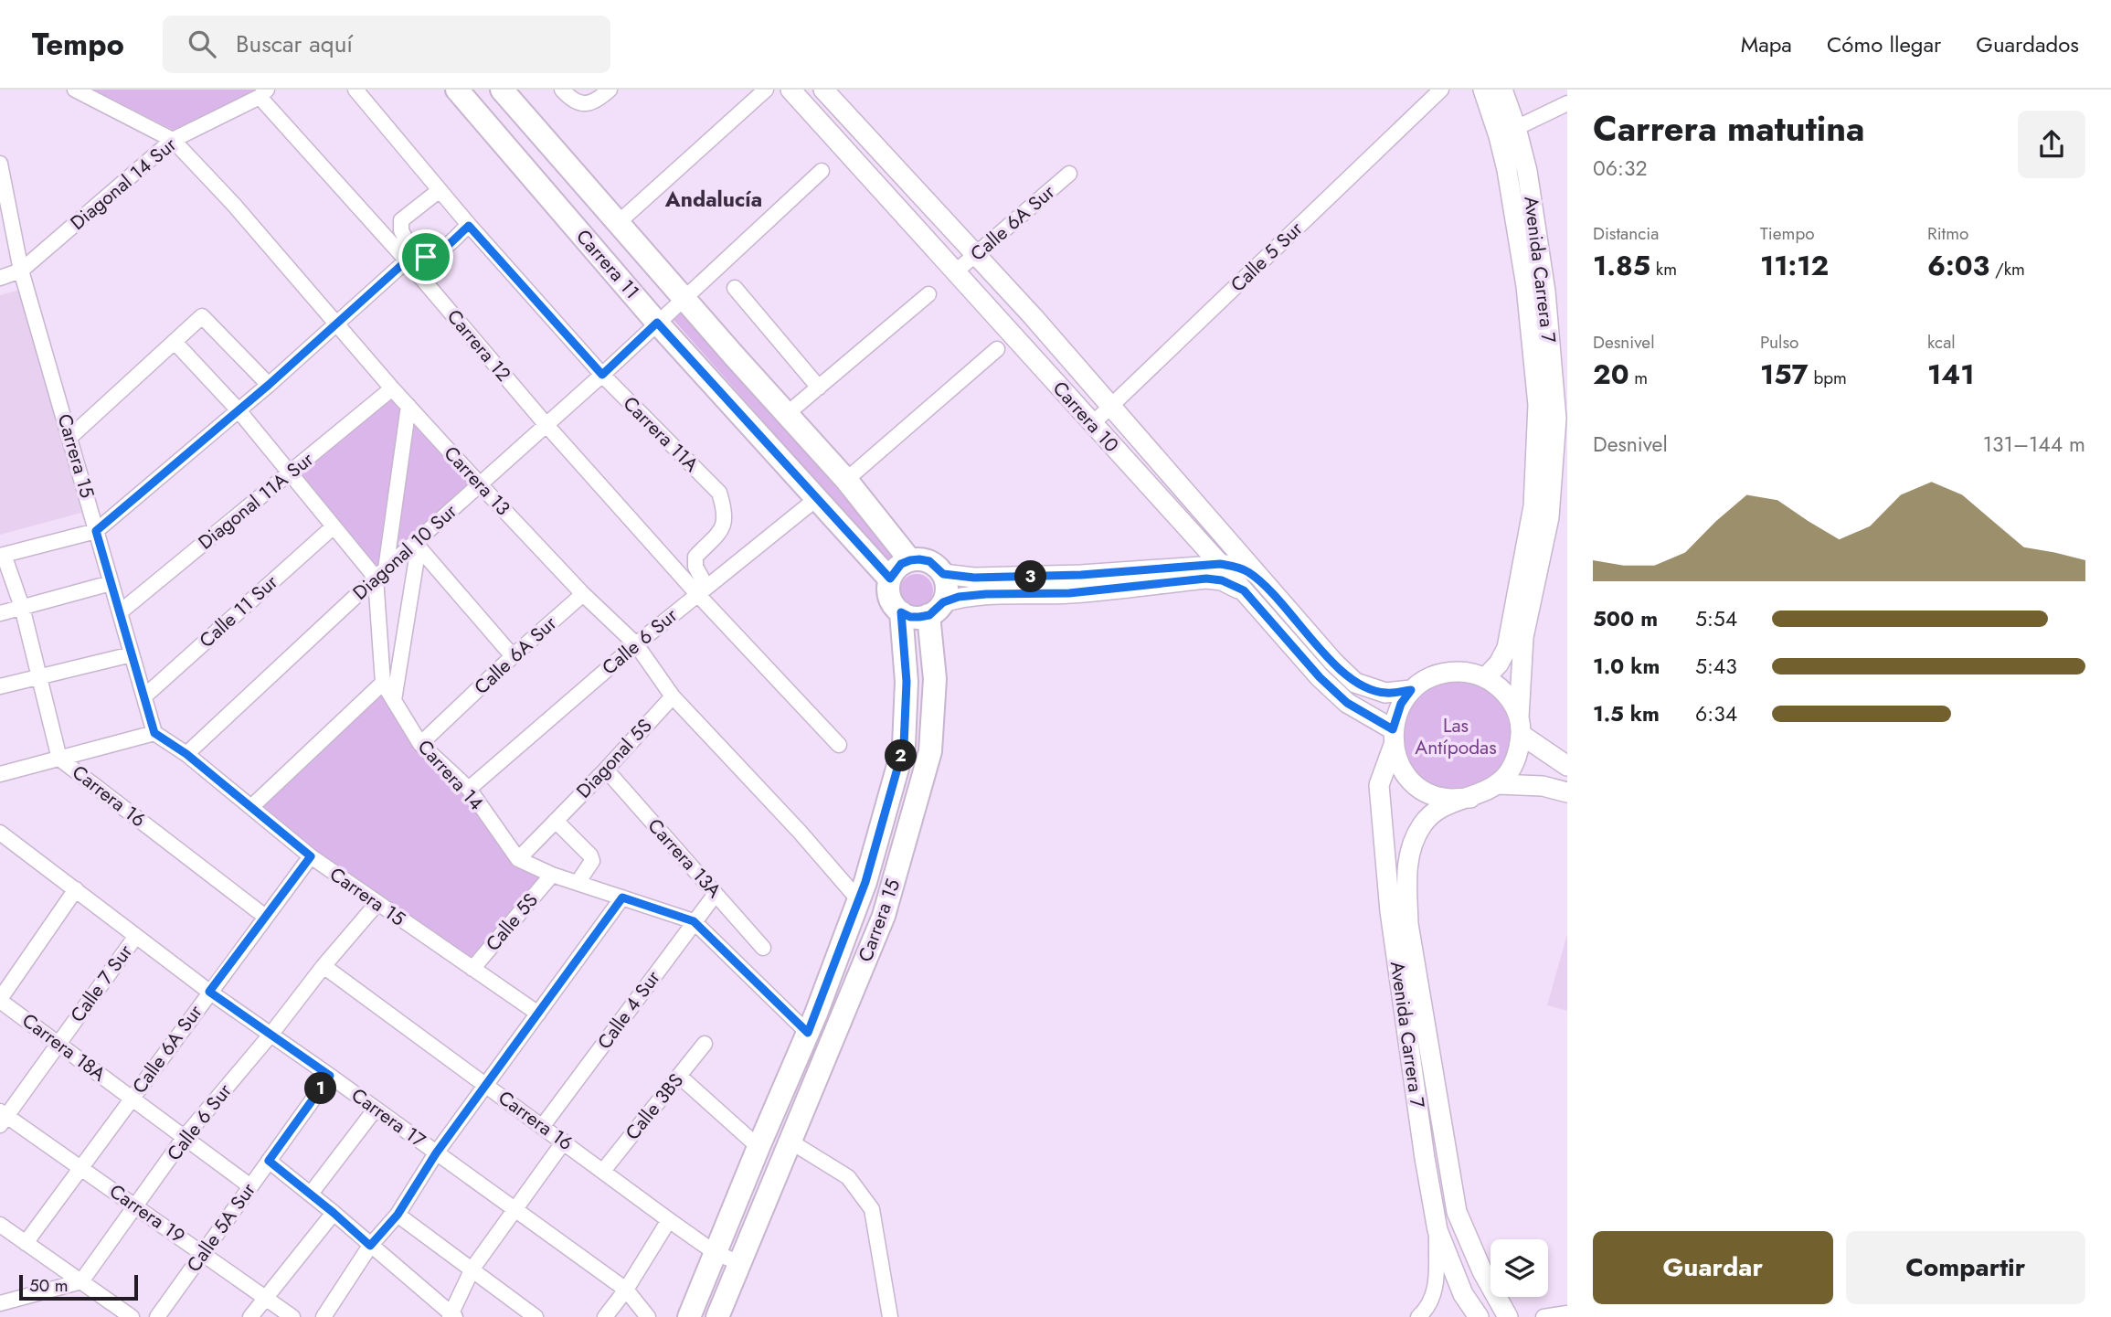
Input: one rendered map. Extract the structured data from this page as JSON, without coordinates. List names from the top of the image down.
{
  "streets": {
    "main road": [
      "Carrera 11",
      "Avenida Carrera 7",
      "Carrera 10",
      "Carrera 15"
    ],
    "street": [
      "Diagonal 14 Sur",
      "Calle 6A Sur",
      "Calle 5 Sur",
      "Carrera 12",
      "Carrera 11A",
      "Carrera 13",
      "Diagonal 11A Sur",
      "Diagonal 10 Sur",
      "Calle 11 Sur",
      "Calle 6 Sur",
      "Diagonal 5S",
      "Carrera 14",
      "Carrera 16",
      "Carrera 13A",
      "Calle 5S",
      "Calle 7 Sur",
      "Calle 4 Sur",
      "Carrera 18A",
      "Calle 3BS",
      "Carrera 17",
      "Carrera 19",
      "Calle 5A Sur"
    ]
  },
  "crossings": [
    ["Diagonal 14 Sur", "Carrera 12"],
    ["Diagonal 14 Sur", "Carrera 15"],
    ["Diagonal 14 Sur", "Carrera 13"],
    ["Calle 6A Sur", "Carrera 10"],
    ["Calle 6A Sur", "Carrera 15"],
    ["Calle 6A Sur", "Carrera 13"],
    ["Calle 6A Sur", "Carrera 14"],
    ["Calle 6A Sur", "Carrera 16"],
    ["Calle 6A Sur", "Carrera 18A"],
    ["Calle 6A Sur", "Carrera 17"],
    ["Calle 6A Sur", "Carrera 19"],
    ["Calle 5 Sur", "Carrera 10"],
    ["Carrera 11", "Carrera 15"],
    ["Carrera 11", "Diagonal 10 Sur"],
    ["Carrera 11", "Calle 6 Sur"],
    ["Avenida Carrera 7", "Carrera 10"],
    ["Carrera 12", "Carrera 11A"],
    ["Carrera 12", "Diagonal 10 Sur"],
    ["Carrera 12", "Calle 6 Sur"],
    ["Carrera 11A", "Diagonal 10 Sur"],
    ["Carrera 11A", "Calle 6 Sur"],
    ["Carrera 15", "Carrera 13"],
    ["Carrera 15", "Diagonal 11A Sur"],
    ["Carrera 15", "Diagonal 10 Sur"],
    ["Carrera 15", "Calle 11 Sur"],
    ["Carrera 15", "Calle 6 Sur"],
    ["Carrera 15", "Carrera 16"],
    ["Carrera 15", "Calle 5S"],
    ["Carrera 13", "Diagonal 11A Sur"],
    ["Carrera 13", "Diagonal 10 Sur"],
    ["Carrera 13", "Calle 6 Sur"],
    ["Carrera 13", "Diagonal 5S"],
    ["Carrera 13", "Carrera 14"],
    ["Diagonal 10 Sur", "Carrera 14"],
    ["Calle 6 Sur", "Carrera 14"],
    ["Calle 6 Sur", "Carrera 16"],
    ["Calle 6 Sur", "Carrera 18A"],
    ["Calle 6 Sur", "Carrera 17"],
    ["Calle 6 Sur", "Carrera 19"],
    ["Diagonal 5S", "Carrera 13A"],
    ["Carrera 16", "Calle 4 Sur"],
    ["Carrera 16", "Calle 3BS"],
    ["Carrera 13A", "Calle 4 Sur"],
    ["Calle 7 Sur", "Carrera 18A"],
    ["Calle 7 Sur", "Carrera 17"],
    ["Calle 7 Sur", "Carrera 19"],
    ["Carrera 18A", "Calle 5A Sur"],
    ["Carrera 17", "Calle 5A Sur"],
    ["Carrera 19", "Calle 5A Sur"]
  ],
  "districts": ["Andalucía"],
  "parks": ["Las Antípodas"],
  "scale_bar": "50 m",
  "page": {
    "header": "Tempo",
    "search": "Buscar aquí",
    "nav": ["Mapa", "Cómo llegar", "Guardados"],
    "heading": ["Carrera matutina", "06:32"],
    "stats": [
      ["Distancia", "1.85 km"],
      ["Tiempo", "11:12"],
      ["Ritmo", "6:03 /km"],
      ["Desnivel", "20 m"],
      ["Pulso", "157 bpm"],
      ["kcal", "141"]
    ],
    "chart": ["Desnivel", "131–144 m"],
    "pins": ["3", "2", "1"],
    "list": [
      {
        "name": "500 m",
        "note": "5:54"
      },
      {
        "name": "1.0 km",
        "note": "5:43"
      },
      {
        "name": "1.5 km",
        "note": "6:34"
      }
    ],
    "buttons": ["Guardar", "Compartir"],
    "scale": "50 m"
  }
}
